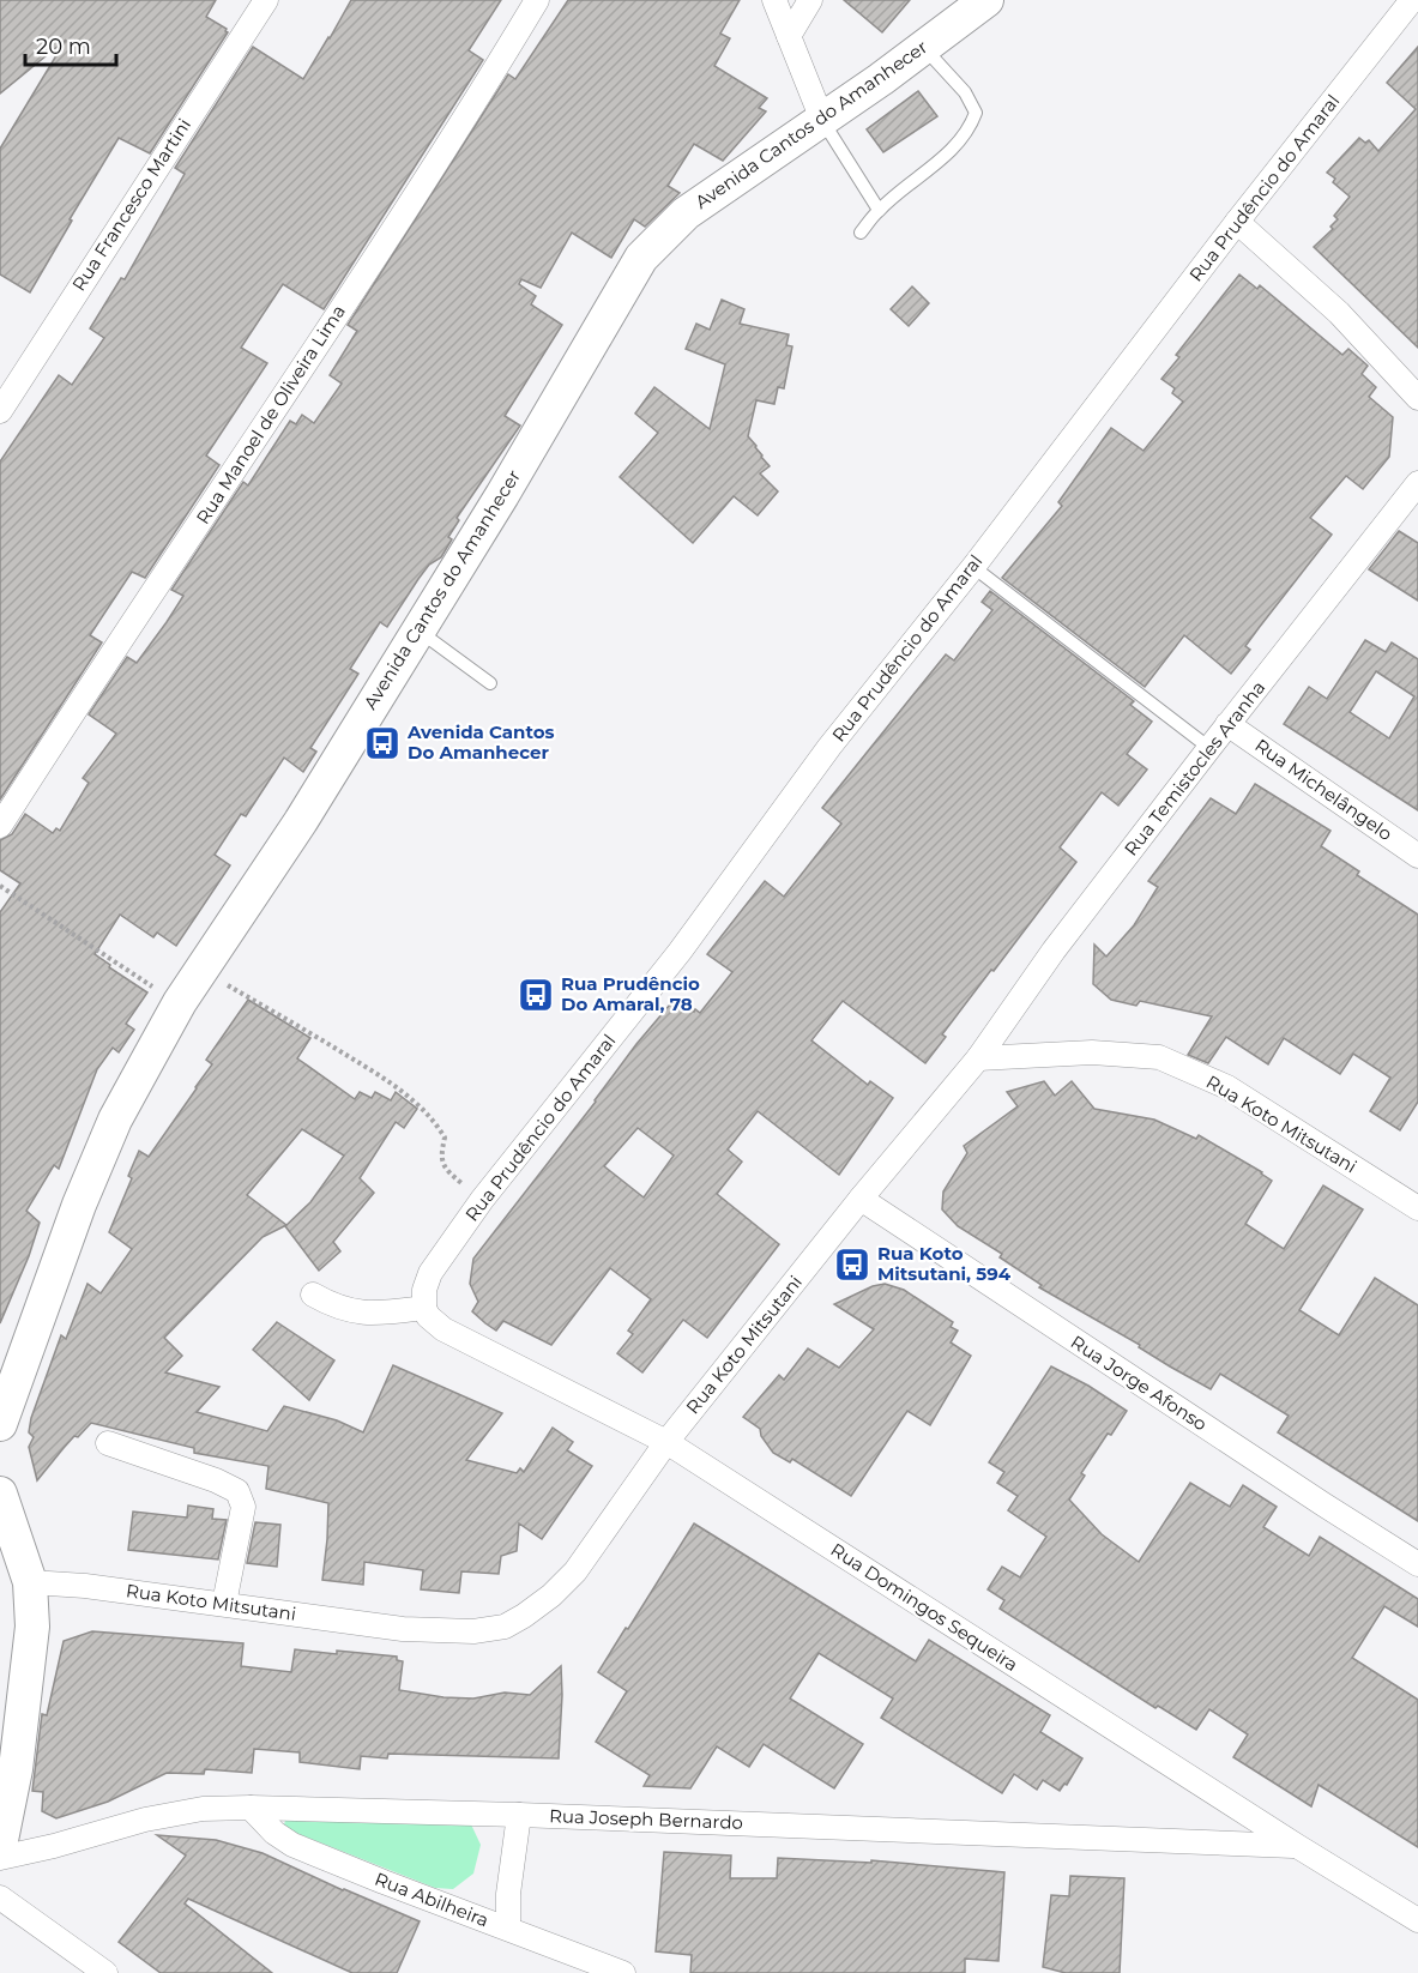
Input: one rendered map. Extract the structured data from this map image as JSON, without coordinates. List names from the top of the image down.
{
  "streets": {
    "main road": ["Avenida Cantos do Amanhecer"],
    "street": [
      "Rua Prudêncio do Amaral",
      "Rua Francesco Martini",
      "Rua Manoel de Oliveira Lima",
      "Rua Temistocles Aranha",
      "Rua Michelângelo",
      "Rua Koto Mitsutani",
      "Rua Jorge Afonso",
      "Rua Domingos Sequeira",
      "Rua Joseph Bernardo",
      "Rua Abilheira"
    ]
  },
  "crossings": [
    ["Rua Prudêncio do Amaral", "Rua Domingos Sequeira"],
    ["Rua Temistocles Aranha", "Rua Michelângelo"],
    ["Rua Temistocles Aranha", "Rua Koto Mitsutani"],
    ["Rua Koto Mitsutani", "Rua Jorge Afonso"],
    ["Rua Koto Mitsutani", "Rua Domingos Sequeira"],
    ["Rua Domingos Sequeira", "Rua Joseph Bernardo"],
    ["Rua Joseph Bernardo", "Rua Abilheira"]
  ],
  "places": {
    "bus stop": ["Avenida Cantos Do Amanhecer", "Rua Prudêncio Do Amaral, 78", "Rua Koto Mitsutani, 594"]
  },
  "scale_bar": "20 m"
}
